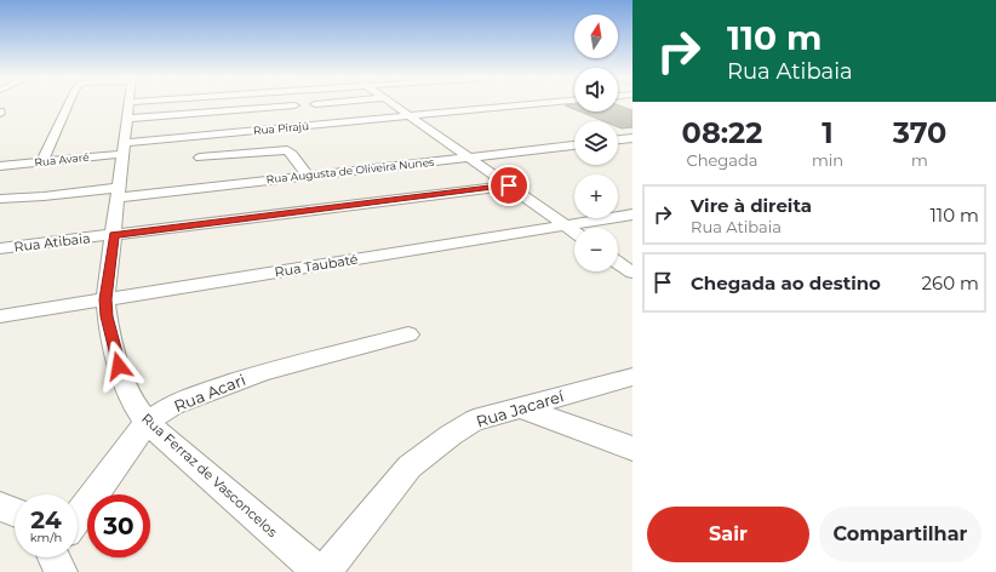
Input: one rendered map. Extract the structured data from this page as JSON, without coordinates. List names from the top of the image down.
{
  "streets": {
    "street": [
      "Rua Pirajú",
      "Rua Avaré",
      "Rua Augusta de Oliveira Nunes",
      "Rua Atibaia",
      "Rua Taubaté",
      "Rua Acari",
      "Rua Jacareí",
      "Rua Ferraz de Vasconcelos"
    ]
  },
  "crossings": [
    ["Rua Pirajú", "Rua Avaré"],
    ["Rua Pirajú", "Rua Ferraz de Vasconcelos"],
    ["Rua Avaré", "Rua Ferraz de Vasconcelos"],
    ["Rua Augusta de Oliveira Nunes", "Rua Ferraz de Vasconcelos"],
    ["Rua Atibaia", "Rua Ferraz de Vasconcelos"],
    ["Rua Taubaté", "Rua Ferraz de Vasconcelos"],
    ["Rua Acari", "Rua Ferraz de Vasconcelos"]
  ],
  "north": "top",
  "page": {
    "turn": ["110 m", "Rua Atibaia"],
    "map_buttons": ["+", "−"],
    "eta": [
      "08:22",
      "Chegada",
      "1",
      "min",
      "370",
      "m"
    ],
    "list": [
      {
        "name": "Vire à direita",
        "note": "Rua Atibaia",
        "value": "110 m"
      },
      {
        "name": "Chegada ao destino",
        "value": "260 m"
      }
    ],
    "speed": "24 km/h",
    "limit": "30",
    "buttons": ["Sair", "Compartilhar"]
  }
}
